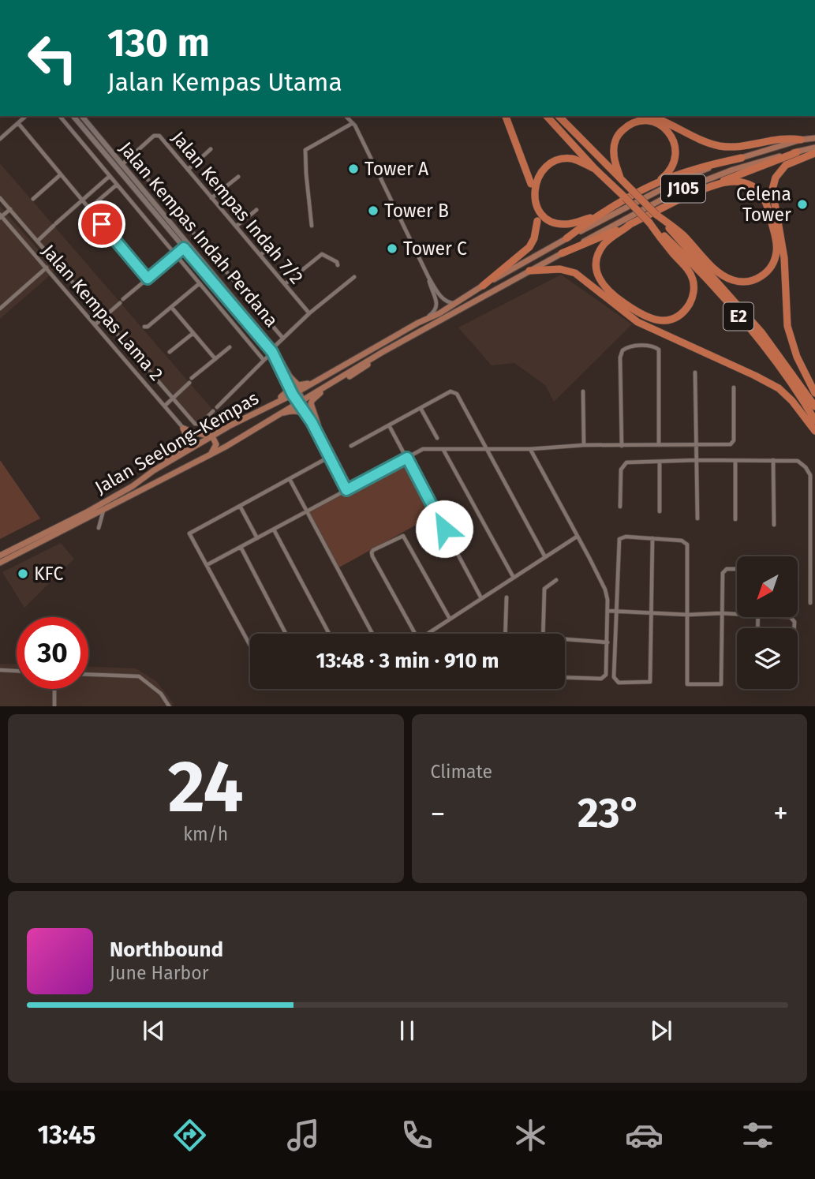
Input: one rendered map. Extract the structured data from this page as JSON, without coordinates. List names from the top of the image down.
{
  "streets": {
    "highway": ["E2"],
    "main road": ["J105", "Jalan Seelong–Kempas"],
    "street": ["Jalan Kempas Indah 7/2", "Jalan Kempas Indah Perdana", "Jalan Kempas Lama 2"]
  },
  "crossings": [
    ["J105", "Jalan Seelong–Kempas"],
    ["Jalan Kempas Indah 7/2", "Jalan Kempas Indah Perdana"],
    ["Jalan Kempas Indah Perdana", "Jalan Seelong–Kempas"]
  ],
  "places": [
    "Tower A",
    "Celena Tower",
    "Tower B",
    "Tower C",
    "KFC"
  ],
  "north": "bottom left",
  "page": {
    "turn": ["130 m", "Jalan Kempas Utama"],
    "limit": "30",
    "trip": "13:48 · 3 min · 910 m",
    "tile": [
      ["24", "km/h"],
      "Climate"
    ],
    "heat": ["−", "23°", "+"],
    "song": ["Northbound", "June Harbor"],
    "tabs": "13:45"
  }
}
